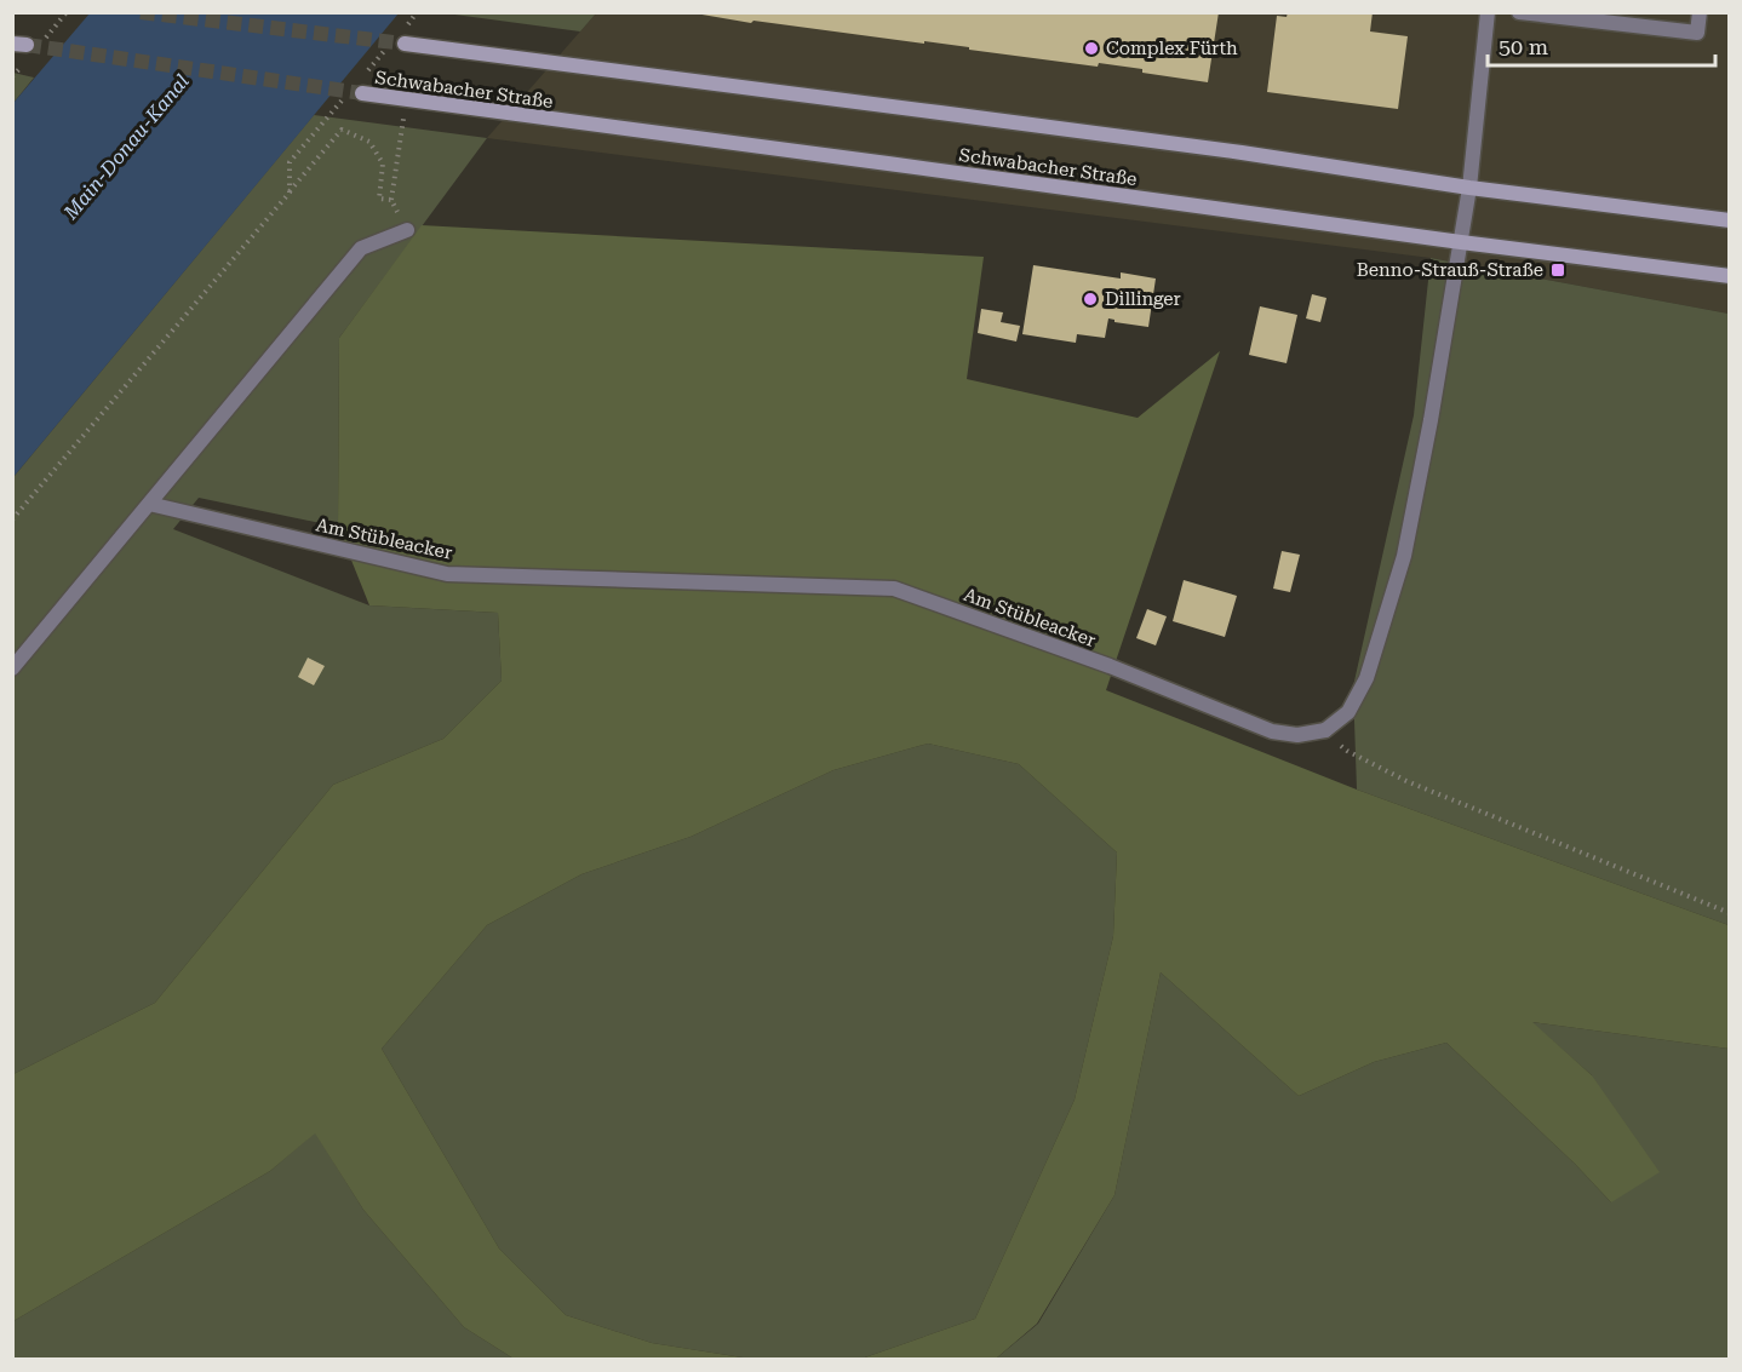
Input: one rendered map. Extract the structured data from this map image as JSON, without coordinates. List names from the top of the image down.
{
  "streets": {
    "main road": ["Schwabacher Straße"],
    "street": ["Am Stübleacker"]
  },
  "water": ["Main-Donau-Kanal"],
  "places": {
    "other": ["Complex Fürth", "Dillinger"],
    "transit": ["Benno-Strauß-Straße"]
  },
  "scale_bar": "50 m"
}
